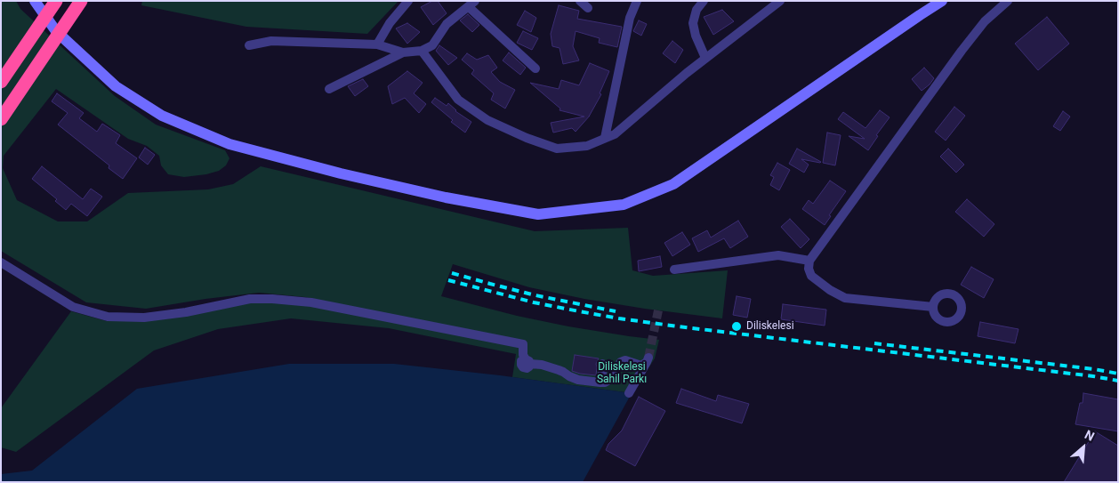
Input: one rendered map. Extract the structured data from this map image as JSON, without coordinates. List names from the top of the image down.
{
  "parks": ["Diliskelesi Sahil Parkı"],
  "places": ["Diliskelesi"],
  "north": "top right"
}
